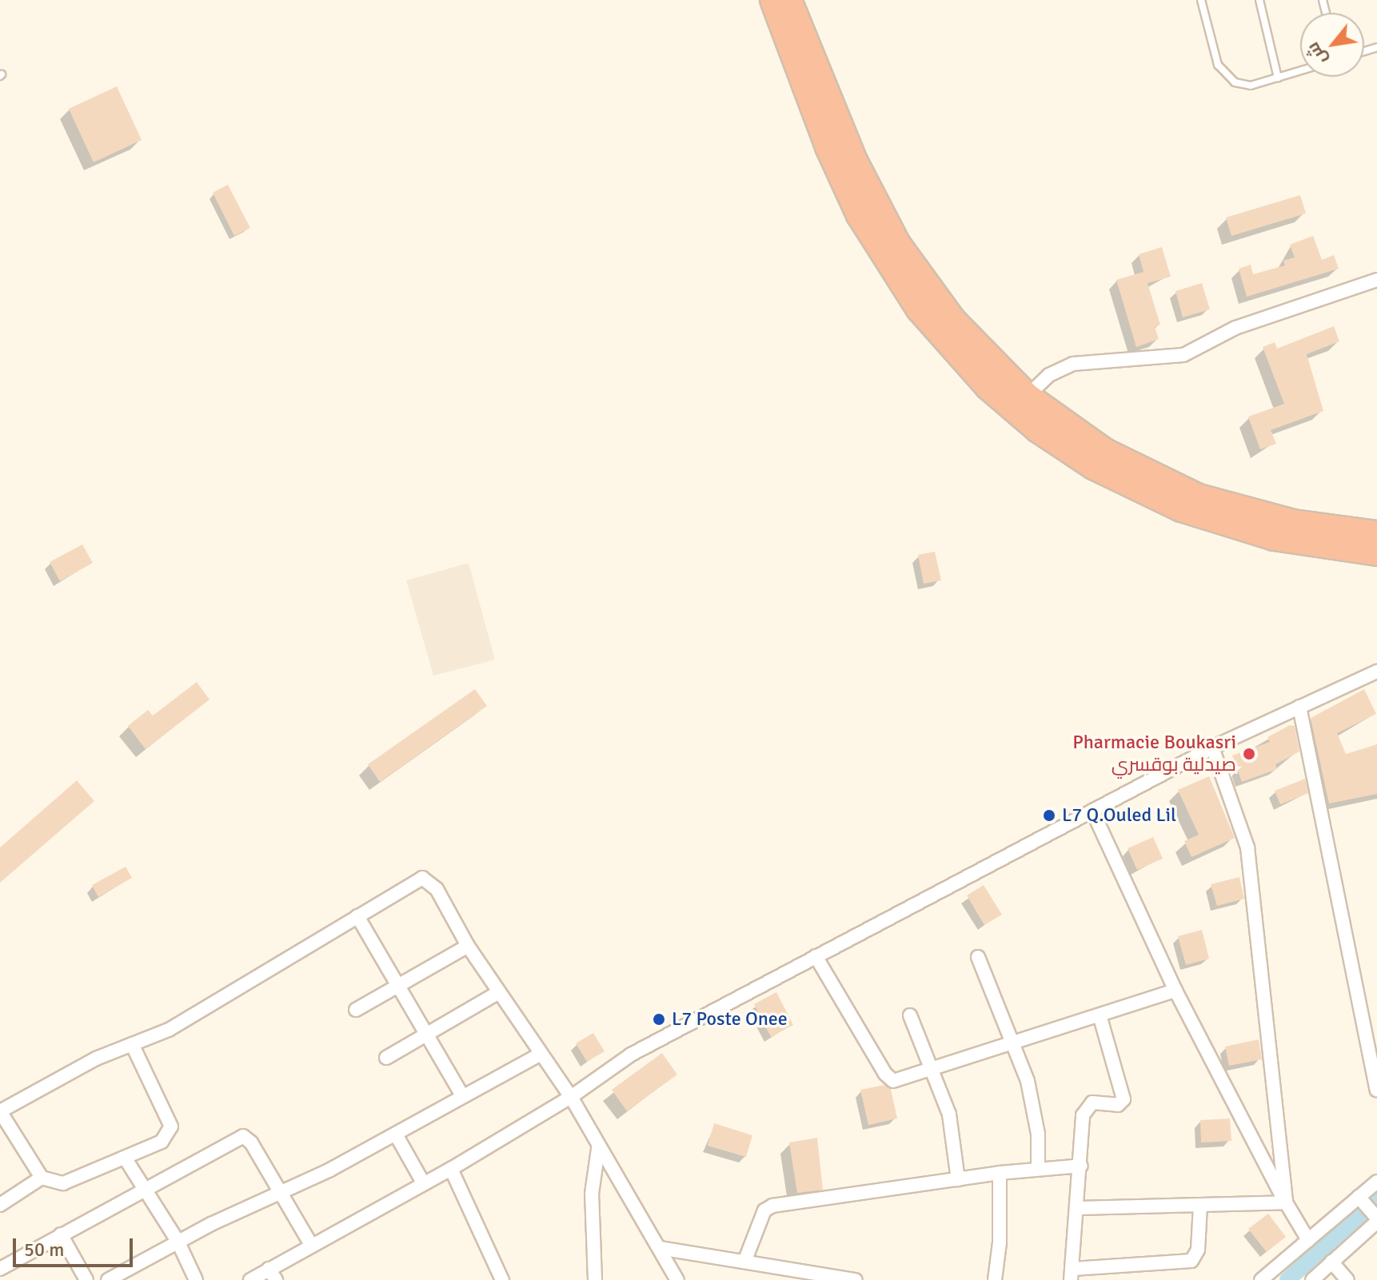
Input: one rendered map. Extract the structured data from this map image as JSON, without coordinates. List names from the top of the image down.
{
  "places": ["Pharmacie Boukasri صيدلية بوقسري", "L7 Q.Ouled Lil", "L7 Poste Onee"],
  "scale_bar": "50 m",
  "north": "bottom left"
}
